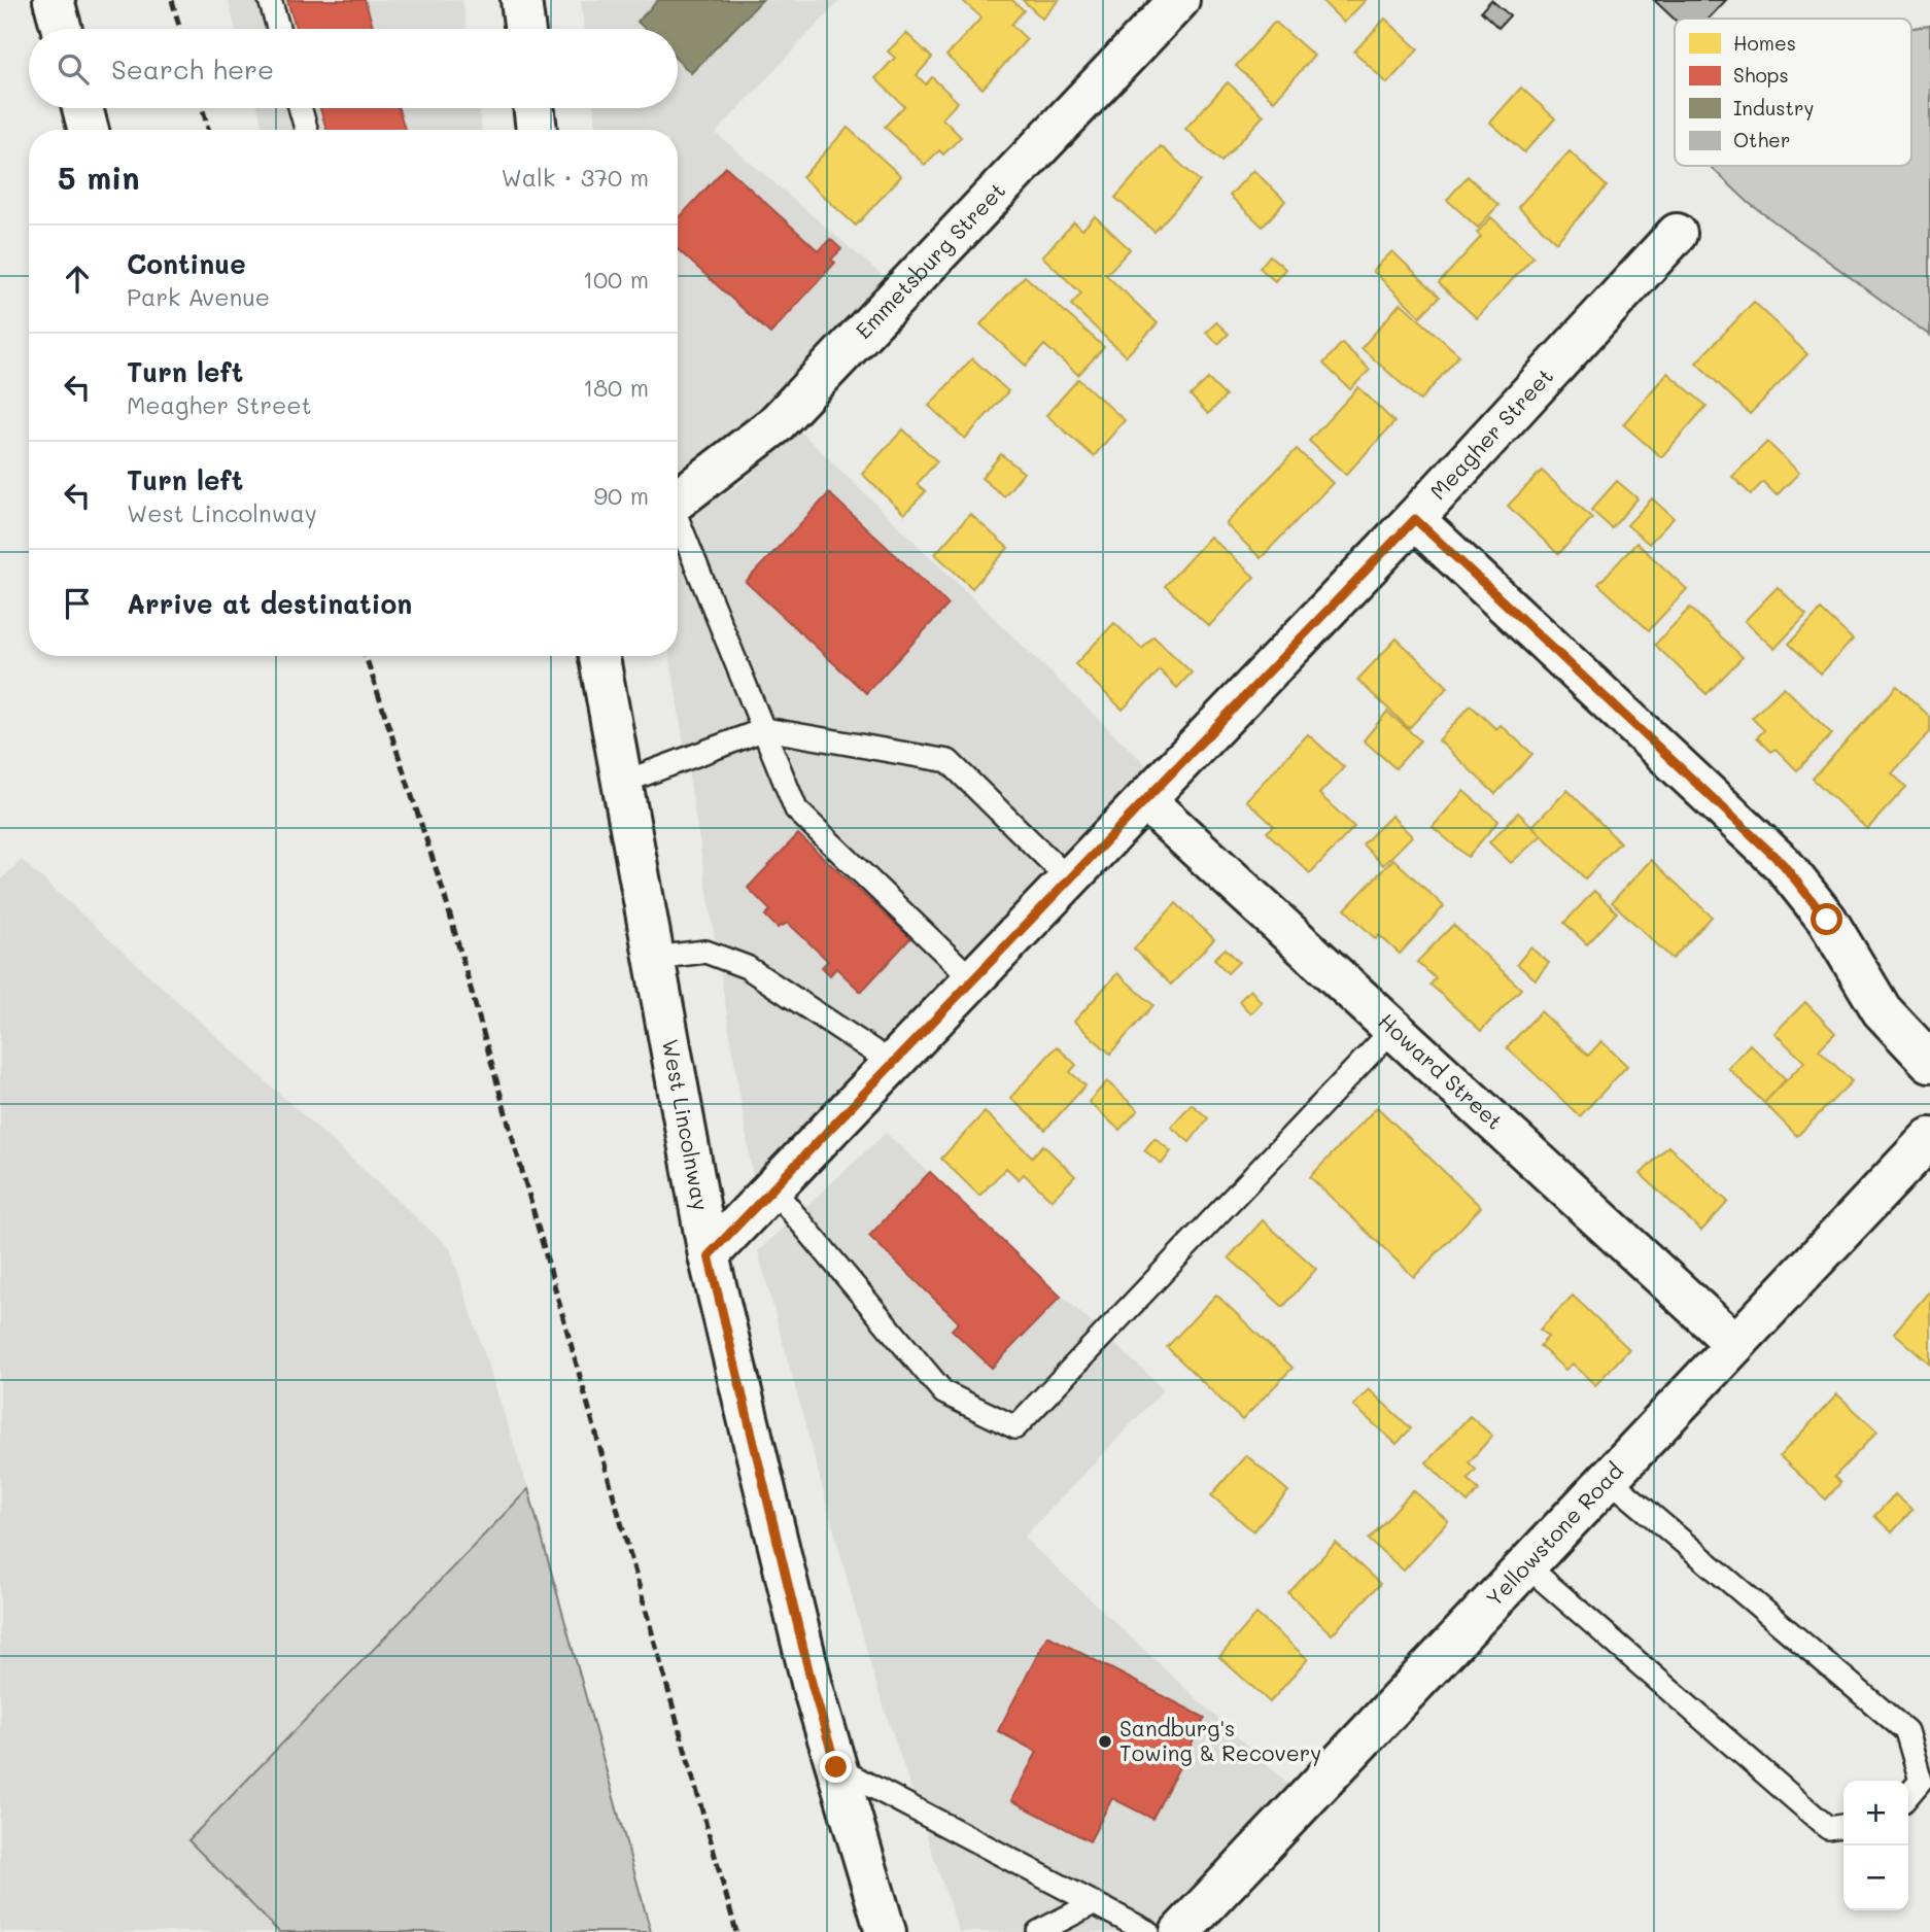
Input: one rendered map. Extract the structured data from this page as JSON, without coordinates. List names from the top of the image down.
{
  "streets": {
    "street": [
      "Emmetsburg Street",
      "Meagher Street",
      "Howard Street",
      "West Lincolnway",
      "Yellowstone Road"
    ]
  },
  "crossings": [
    ["Meagher Street", "Howard Street"],
    ["Meagher Street", "West Lincolnway"],
    ["Howard Street", "Yellowstone Road"]
  ],
  "places": ["Sandburg's Towing & Recovery"],
  "legend": [
    "Homes",
    "Shops",
    "Industry",
    "Other"
  ],
  "page": {
    "search": "Search here",
    "heading": ["5 min", "Walk · 370 m"],
    "list": [
      ["Continue", "Park Avenue", "100 m"],
      ["Turn left", "Meagher Street", "180 m"],
      ["Turn left", "West Lincolnway", "90 m"],
      "Arrive at destination"
    ],
    "map_buttons": ["+", "−"]
  }
}
